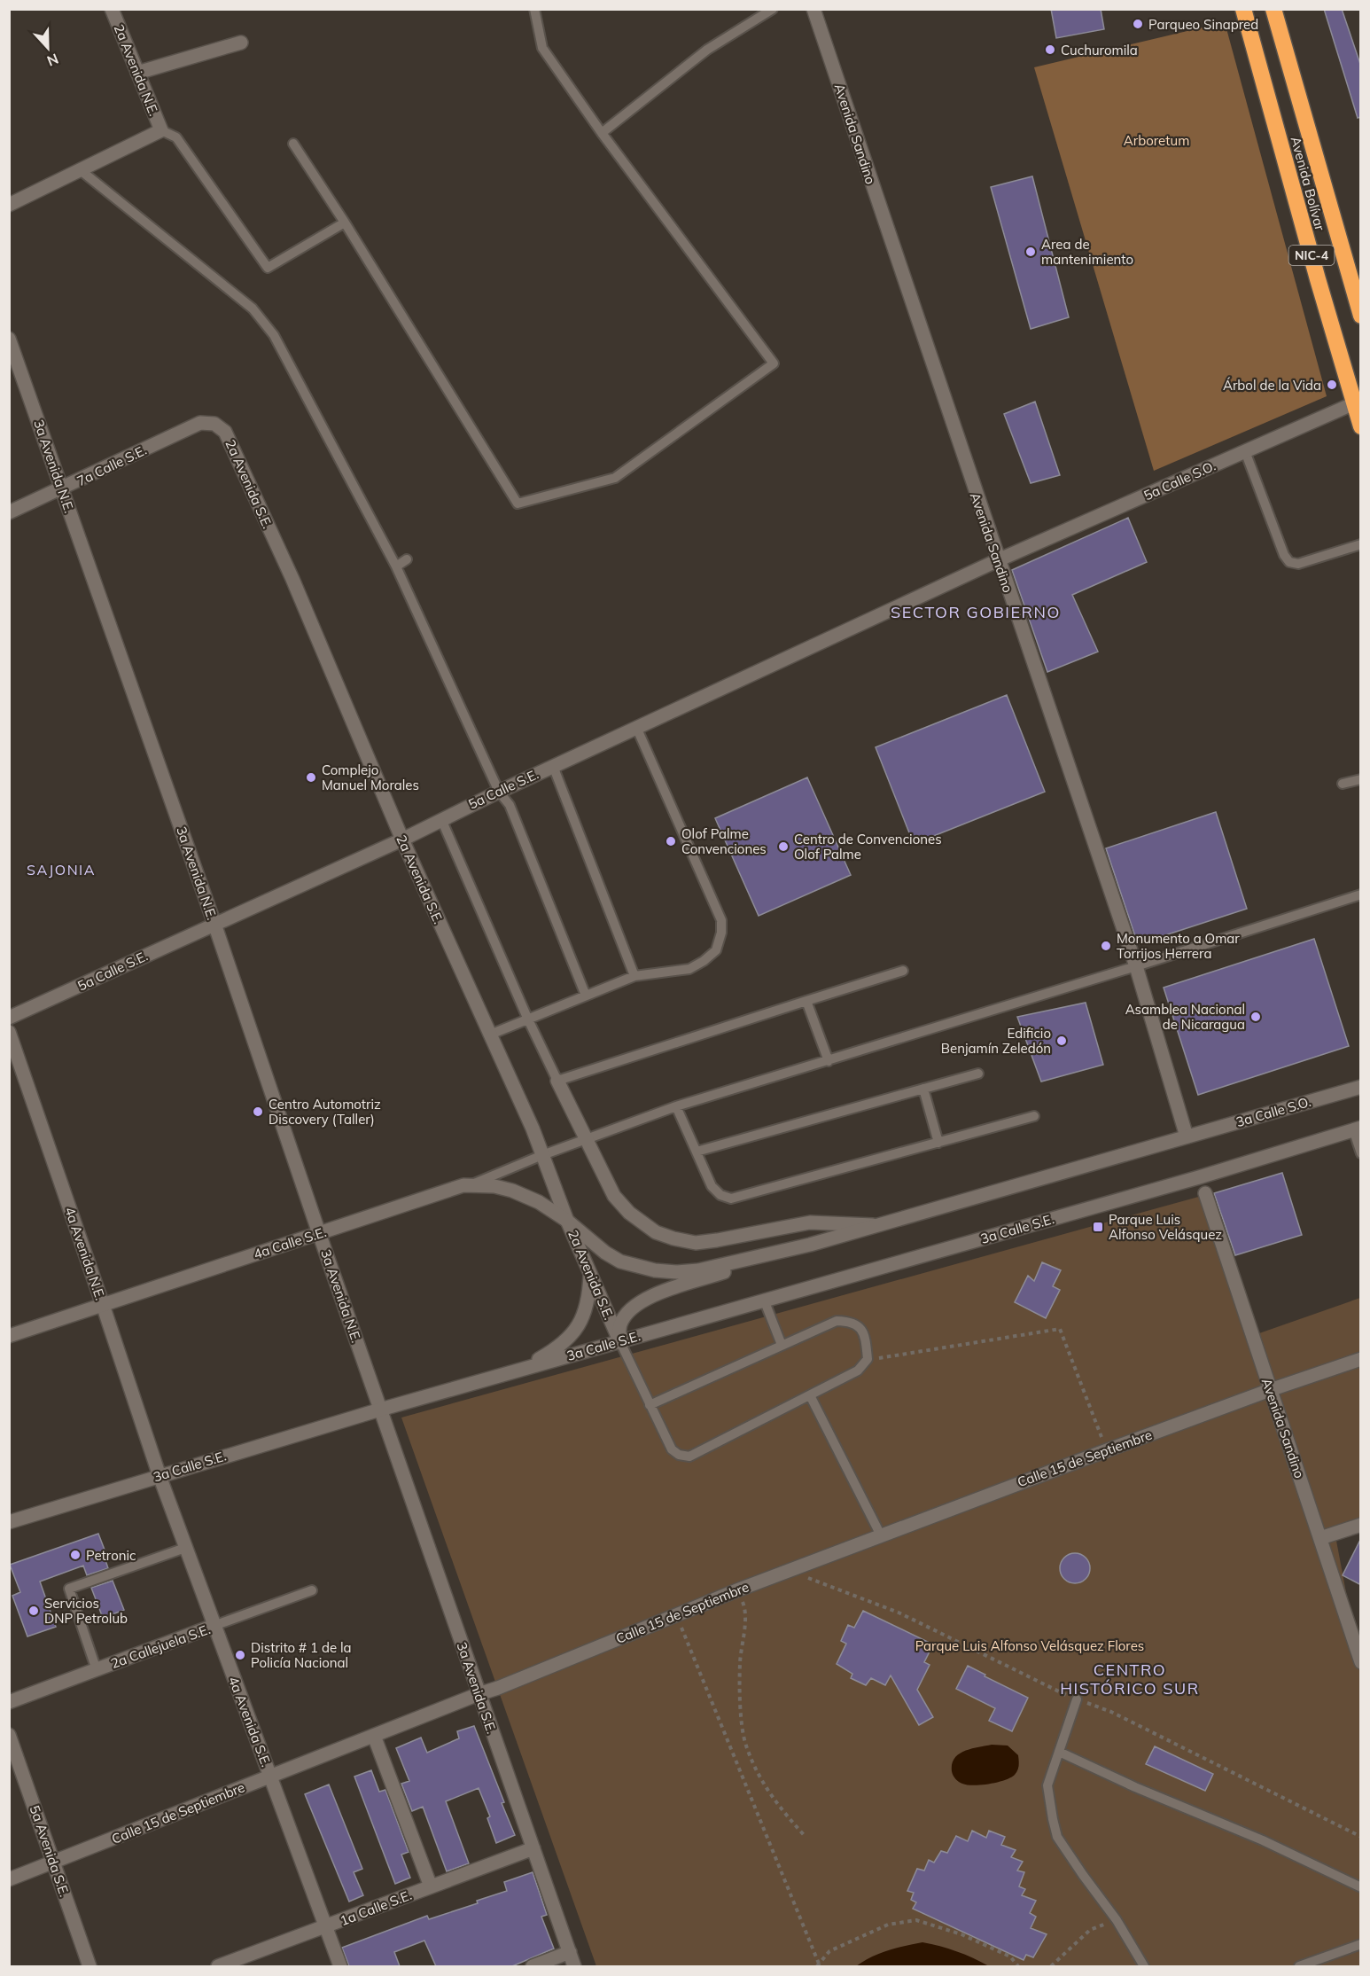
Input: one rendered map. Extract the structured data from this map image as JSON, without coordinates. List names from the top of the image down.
{
  "streets": {
    "highway": ["Avenida Bolívar", "NIC-4"],
    "street": [
      "2a Avenida N.E.",
      "Avenida Sandino",
      "7a Calle S.E.",
      "3a Avenida N.E.",
      "5a Calle S.O.",
      "2a Avenida S.E.",
      "5a Calle S.E.",
      "3a Calle S.O.",
      "3a Calle S.E.",
      "4a Calle S.E.",
      "4a Avenida N.E.",
      "Calle 15 de Septiembre",
      "2a Callejuela S.E.",
      "3a Avenida S.E.",
      "4a Avenida S.E.",
      "5a Avenida S.E.",
      "1a Calle S.E."
    ]
  },
  "crossings": [
    ["Avenida Sandino", "5a Calle S.O."],
    ["Avenida Sandino", "5a Calle S.E."],
    ["Avenida Sandino", "3a Calle S.O."],
    ["Avenida Sandino", "Calle 15 de Septiembre"],
    ["Avenida Bolívar", "5a Calle S.O."],
    ["7a Calle S.E.", "3a Avenida N.E."],
    ["7a Calle S.E.", "2a Avenida S.E."],
    ["3a Avenida N.E.", "5a Calle S.E."],
    ["3a Avenida N.E.", "3a Calle S.E."],
    ["3a Avenida N.E.", "4a Calle S.E."],
    ["3a Avenida N.E.", "3a Avenida S.E."],
    ["5a Calle S.O.", "5a Calle S.E."],
    ["2a Avenida S.E.", "5a Calle S.E."],
    ["2a Avenida S.E.", "3a Calle S.E."],
    ["2a Avenida S.E.", "4a Calle S.E."],
    ["3a Calle S.E.", "4a Avenida N.E."],
    ["3a Calle S.E.", "3a Avenida S.E."],
    ["3a Calle S.E.", "4a Avenida S.E."],
    ["4a Calle S.E.", "4a Avenida N.E."],
    ["4a Avenida N.E.", "4a Avenida S.E."],
    ["Calle 15 de Septiembre", "3a Avenida S.E."],
    ["Calle 15 de Septiembre", "4a Avenida S.E."],
    ["Calle 15 de Septiembre", "5a Avenida S.E."],
    ["2a Callejuela S.E.", "4a Avenida S.E."],
    ["3a Avenida S.E.", "1a Calle S.E."],
    ["4a Avenida S.E.", "1a Calle S.E."]
  ],
  "districts": ["SECTOR GOBIERNO", "SAJONIA", "CENTRO HISTÓRICO SUR"],
  "parks": ["Arboretum", "Parque Luis Alfonso Velásquez Flores"],
  "places": {
    "other": [
      "Parqueo Sinapred",
      "Cuchuromila",
      "Area de mantenimiento",
      "Árbol de la Vida",
      "Complejo Manuel Morales",
      "Olof Palme Convenciones",
      "Centro de Convenciones Olof Palme",
      "Monumento a Omar Torrijos Herrera",
      "Asamblea Nacional de Nicaragua",
      "Edificio Benjamín Zeledón",
      "Centro Automotriz Discovery (Taller)",
      "Petronic",
      "Servicios DNP Petrolub",
      "Distrito # 1 de la Policía Nacional"
    ],
    "transit": ["Parque Luis Alfonso Velásquez"]
  },
  "north": "bottom"
}
